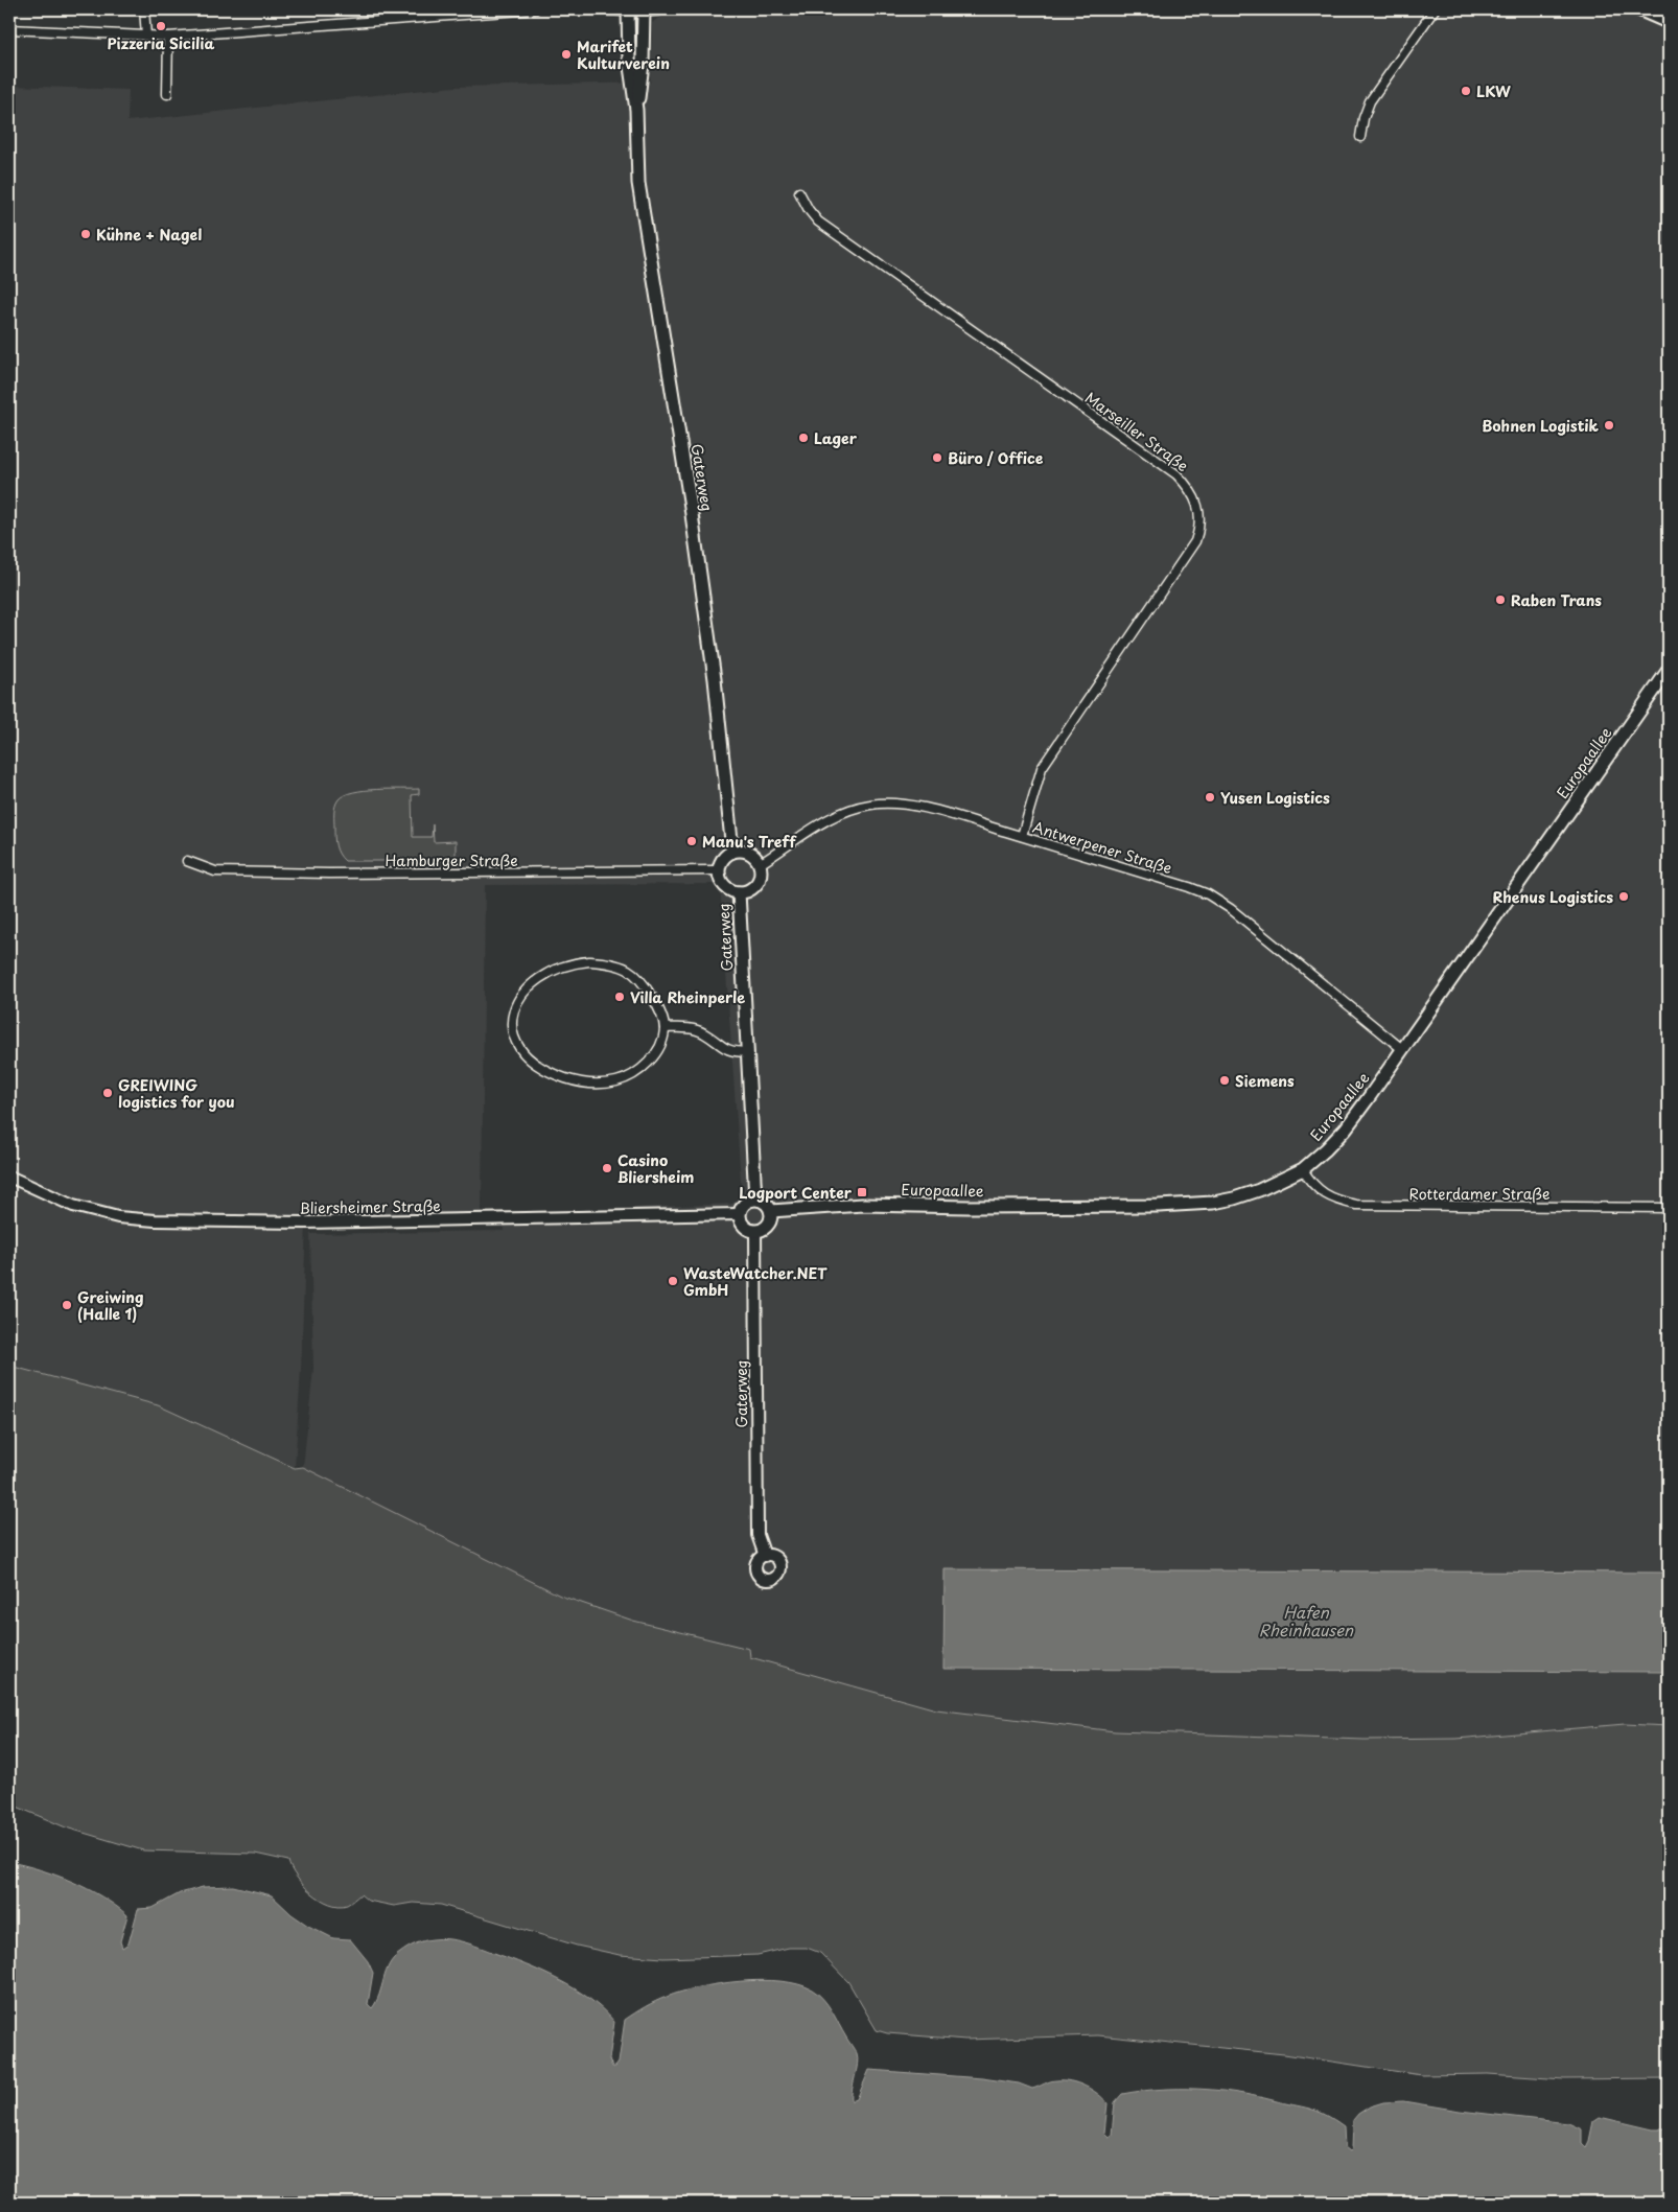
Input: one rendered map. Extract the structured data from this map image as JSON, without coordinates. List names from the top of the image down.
{
  "streets": {
    "main road": ["Gaterweg", "Europaallee"],
    "street": [
      "Marseiller Straße",
      "Antwerpener Straße",
      "Hamburger Straße",
      "Rotterdamer Straße",
      "Bliersheimer Straße"
    ]
  },
  "crossings": [
    ["Marseiller Straße", "Antwerpener Straße"],
    ["Gaterweg", "Europaallee"],
    ["Gaterweg", "Antwerpener Straße"],
    ["Gaterweg", "Hamburger Straße"],
    ["Gaterweg", "Bliersheimer Straße"],
    ["Europaallee", "Antwerpener Straße"],
    ["Europaallee", "Rotterdamer Straße"],
    ["Europaallee", "Bliersheimer Straße"],
    ["Antwerpener Straße", "Hamburger Straße"]
  ],
  "water": ["Hafen Rheinhausen"],
  "places": {
    "other": [
      "Pizzeria Sicilia",
      "Marifet Kulturverein",
      "LKW",
      "Kühne + Nagel",
      "Bohnen Logistik",
      "Lager",
      "Büro / Office",
      "Raben Trans",
      "Yusen Logistics",
      "Manu's Treff",
      "Rhenus Logistics",
      "Villa Rheinperle",
      "Siemens",
      "GREIWING logistics for you",
      "Casino Bliersheim",
      "WasteWatcher.NET GmbH",
      "Greiwing (Halle 1)"
    ],
    "transit": ["Logport Center"]
  }
}
